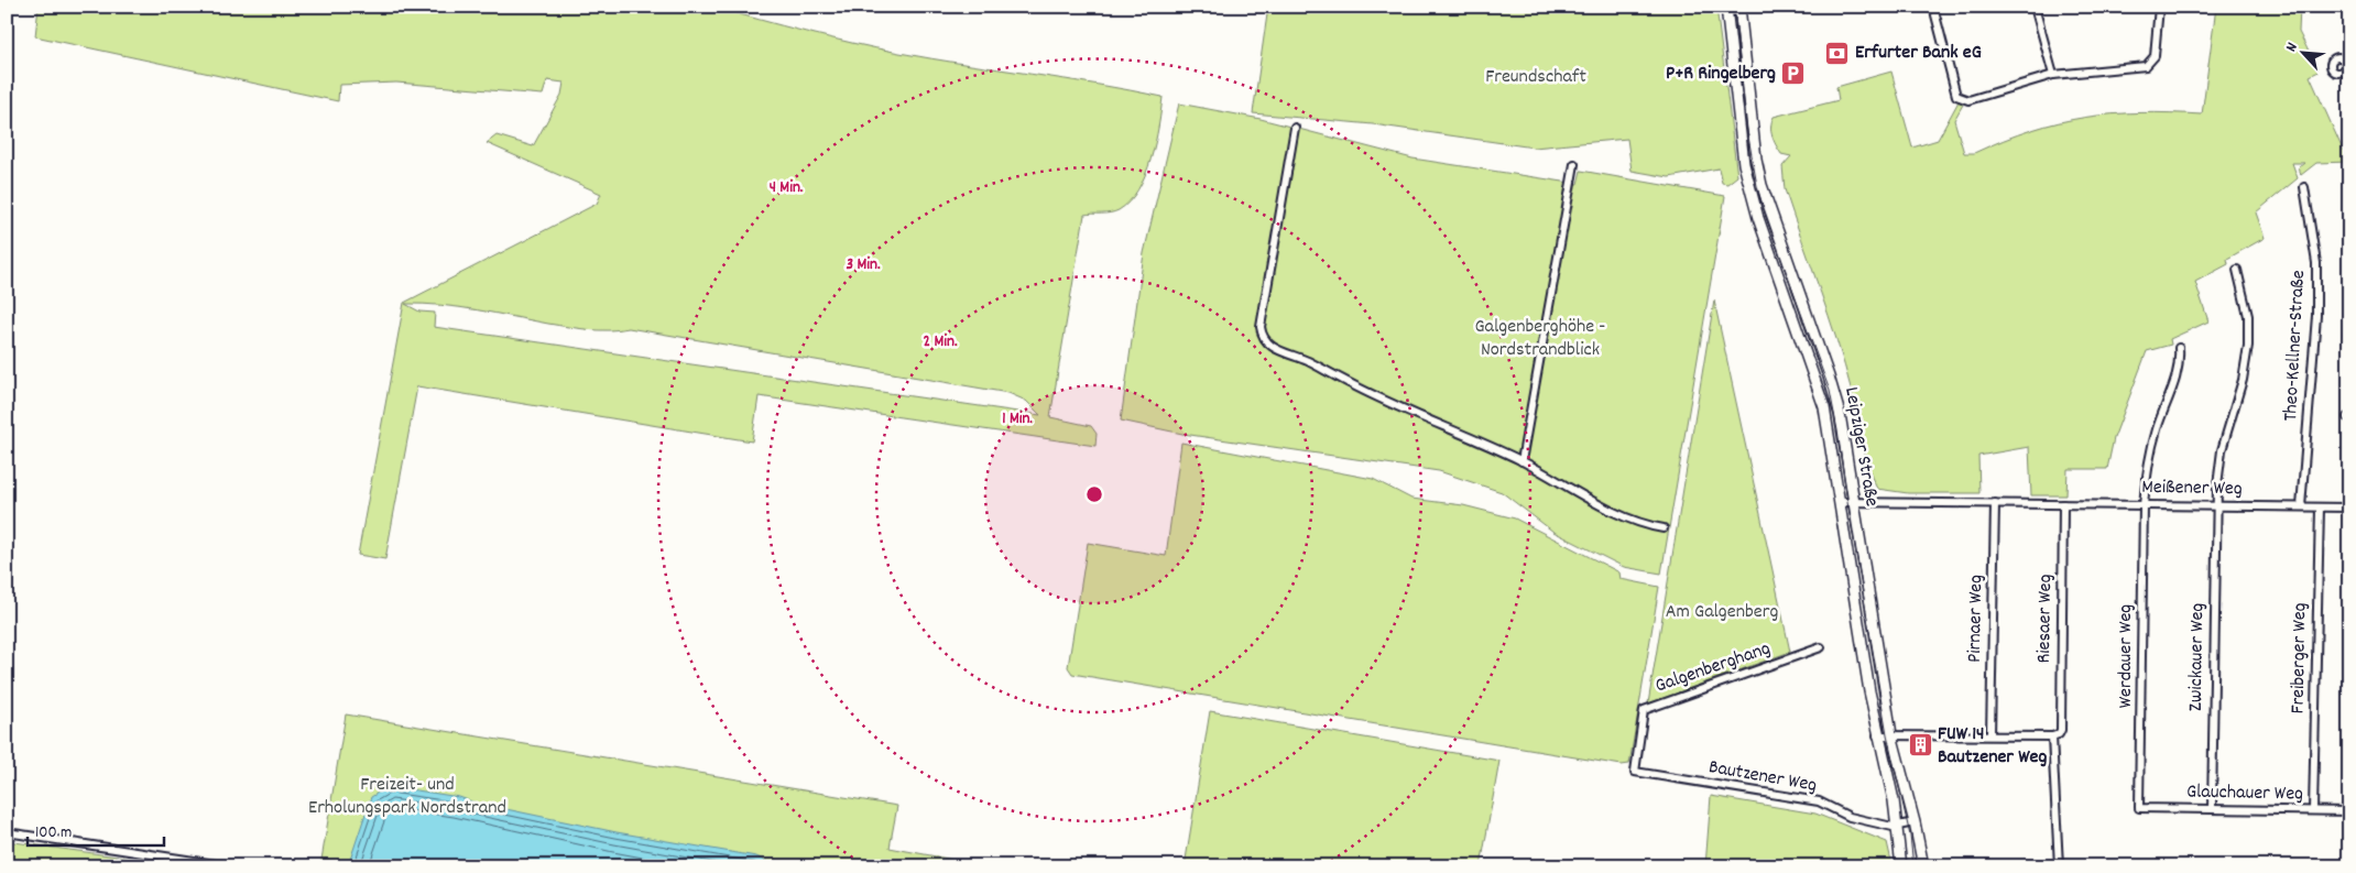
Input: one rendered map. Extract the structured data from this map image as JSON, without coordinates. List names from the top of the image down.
{
  "streets": {
    "main road": ["Leipziger Straße"],
    "street": [
      "Theo-Kellner-Straße",
      "Meißener Weg",
      "Pirnaer Weg",
      "Riesaer Weg",
      "Werdauer Weg",
      "Zwickauer Weg",
      "Freiberger Weg",
      "Galgenberghang",
      "Bautzener Weg",
      "Glauchauer Weg"
    ]
  },
  "crossings": [
    ["Theo-Kellner-Straße", "Meißener Weg"],
    ["Leipziger Straße", "Meißener Weg"],
    ["Leipziger Straße", "Bautzener Weg"],
    ["Meißener Weg", "Pirnaer Weg"],
    ["Meißener Weg", "Riesaer Weg"],
    ["Meißener Weg", "Werdauer Weg"],
    ["Meißener Weg", "Zwickauer Weg"],
    ["Meißener Weg", "Freiberger Weg"],
    ["Werdauer Weg", "Glauchauer Weg"],
    ["Zwickauer Weg", "Glauchauer Weg"],
    ["Freiberger Weg", "Glauchauer Weg"],
    ["Galgenberghang", "Bautzener Weg"]
  ],
  "parks": [
    "Freundschaft",
    "Galgenberghöhe - Nordstrandblick",
    "Am Galgenberg",
    "Freizeit- und Erholungspark Nordstrand"
  ],
  "places": {
    "bank": ["Erfurter Bank eG"],
    "parking": ["P+R Ringelberg"],
    "building": ["FUW 14 Bautzener Weg"]
  },
  "scale_bar": "100 m",
  "north": "top left",
  "rings": [
    "4 Min.",
    "3 Min.",
    "2 Min.",
    "1 Min."
  ]
}
